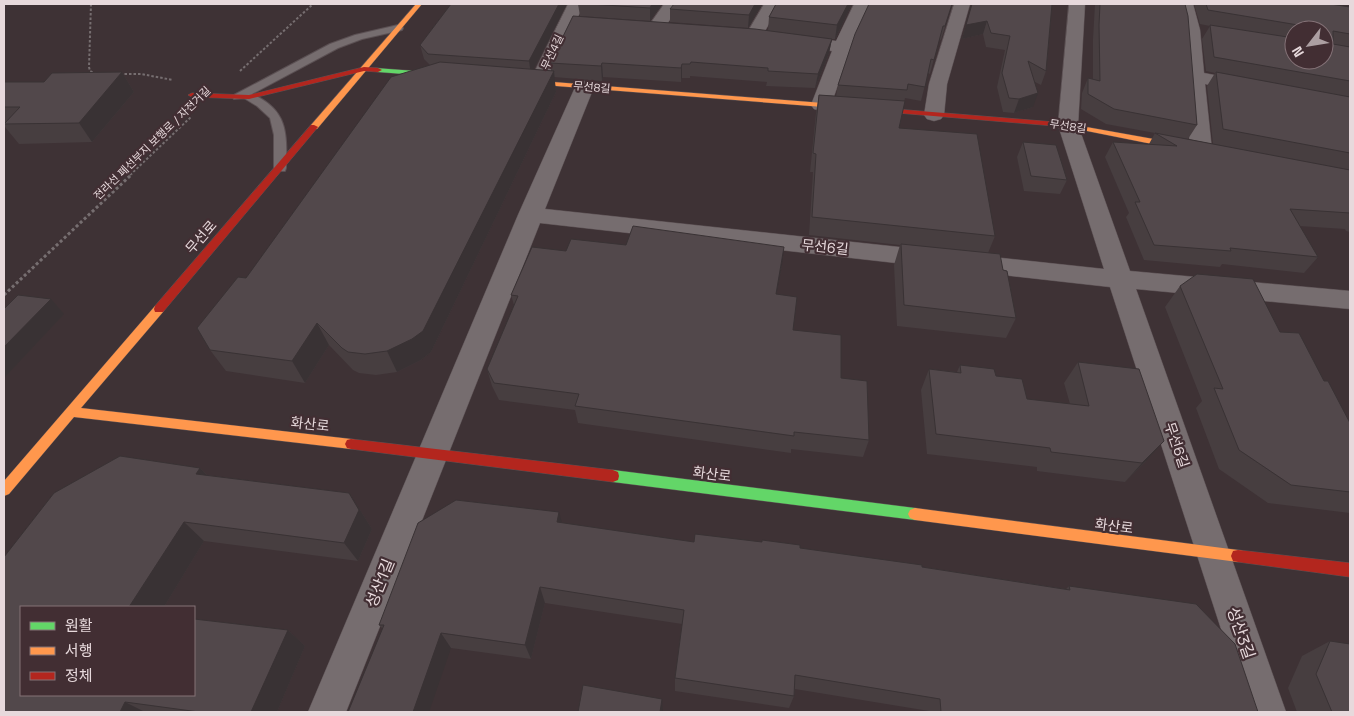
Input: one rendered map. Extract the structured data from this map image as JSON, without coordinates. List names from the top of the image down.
{
  "streets": {
    "street": [
      "무선4길",
      "무선8길",
      "무선로",
      "무선6길",
      "화산로",
      "성산1길",
      "성산3길"
    ],
    "path": ["전라선 폐선부지 보행로 / 자전거길"]
  },
  "crossings": [
    ["무선4길", "무선8길"],
    ["무선8길", "무선6길"],
    ["무선8길", "성산1길"],
    ["무선로", "화산로"],
    ["무선6길", "화산로"],
    ["무선6길", "성산1길"],
    ["무선6길", "성산3길"],
    ["화산로", "성산1길"],
    ["화산로", "성산3길"]
  ],
  "legend": ["원활", "서행", "정체"],
  "north": "bottom left"
}
